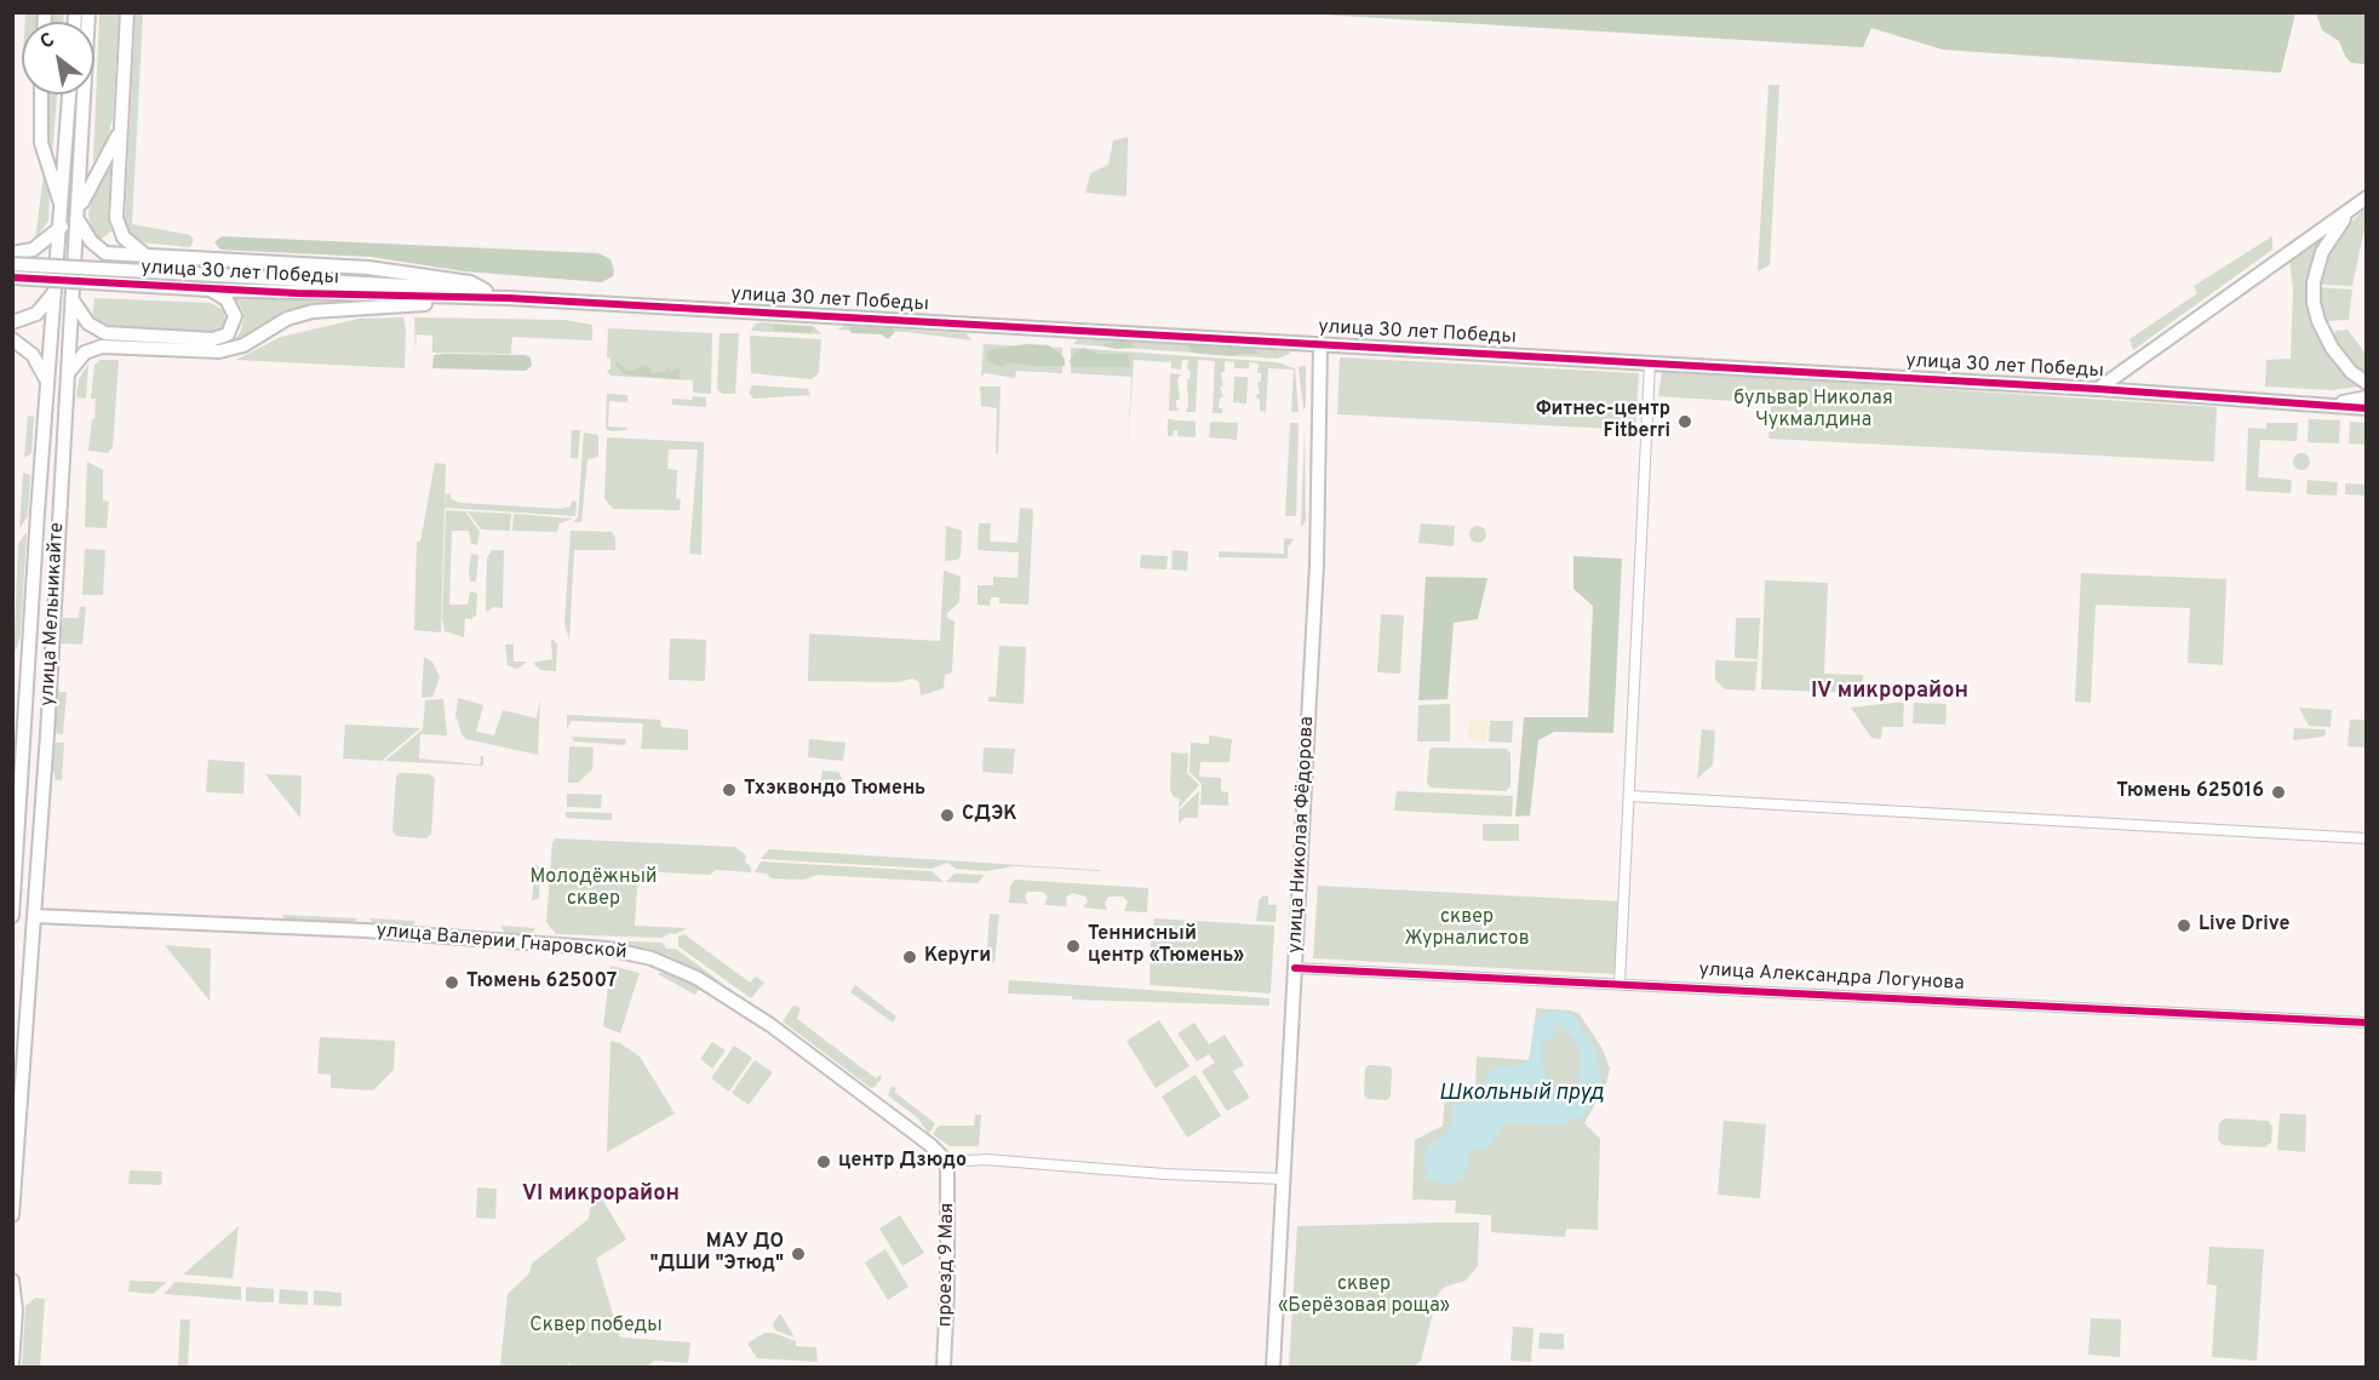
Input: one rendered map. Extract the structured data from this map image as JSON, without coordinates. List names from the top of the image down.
{
  "streets": {
    "street": [
      "улица 30 лет Победы",
      "улица Мельникайте",
      "улица Николая Фёдорова",
      "улица Валерии Гнаровской",
      "улица Александра Логунова",
      "проезд 9 Мая"
    ]
  },
  "crossings": [
    ["улица 30 лет Победы", "улица Николая Фёдорова"],
    ["улица Мельникайте", "улица Валерии Гнаровской"],
    ["улица Николая Фёдорова", "улица Александра Логунова"],
    ["улица Валерии Гнаровской", "проезд 9 Мая"]
  ],
  "districts": ["IV микрорайон", "VI микрорайон"],
  "water": ["Школьный пруд"],
  "parks": [
    "бульвар Николая Чукмалдина",
    "Молодёжный сквер",
    "сквер Журналистов",
    "сквер «Берёзовая роща»",
    "Сквер победы"
  ],
  "places": [
    "Фитнес-центр Fitberri",
    "Тхэквондо Тюмень",
    "Тюмень 625016",
    "СДЭК",
    "Live Drive",
    "Теннисный центр «Тюмень»",
    "Керуги",
    "Тюмень 625007",
    "центр Дзюдо",
    "МАУ ДО \"ДШИ \"Этюд\""
  ],
  "north": "top left"
}
